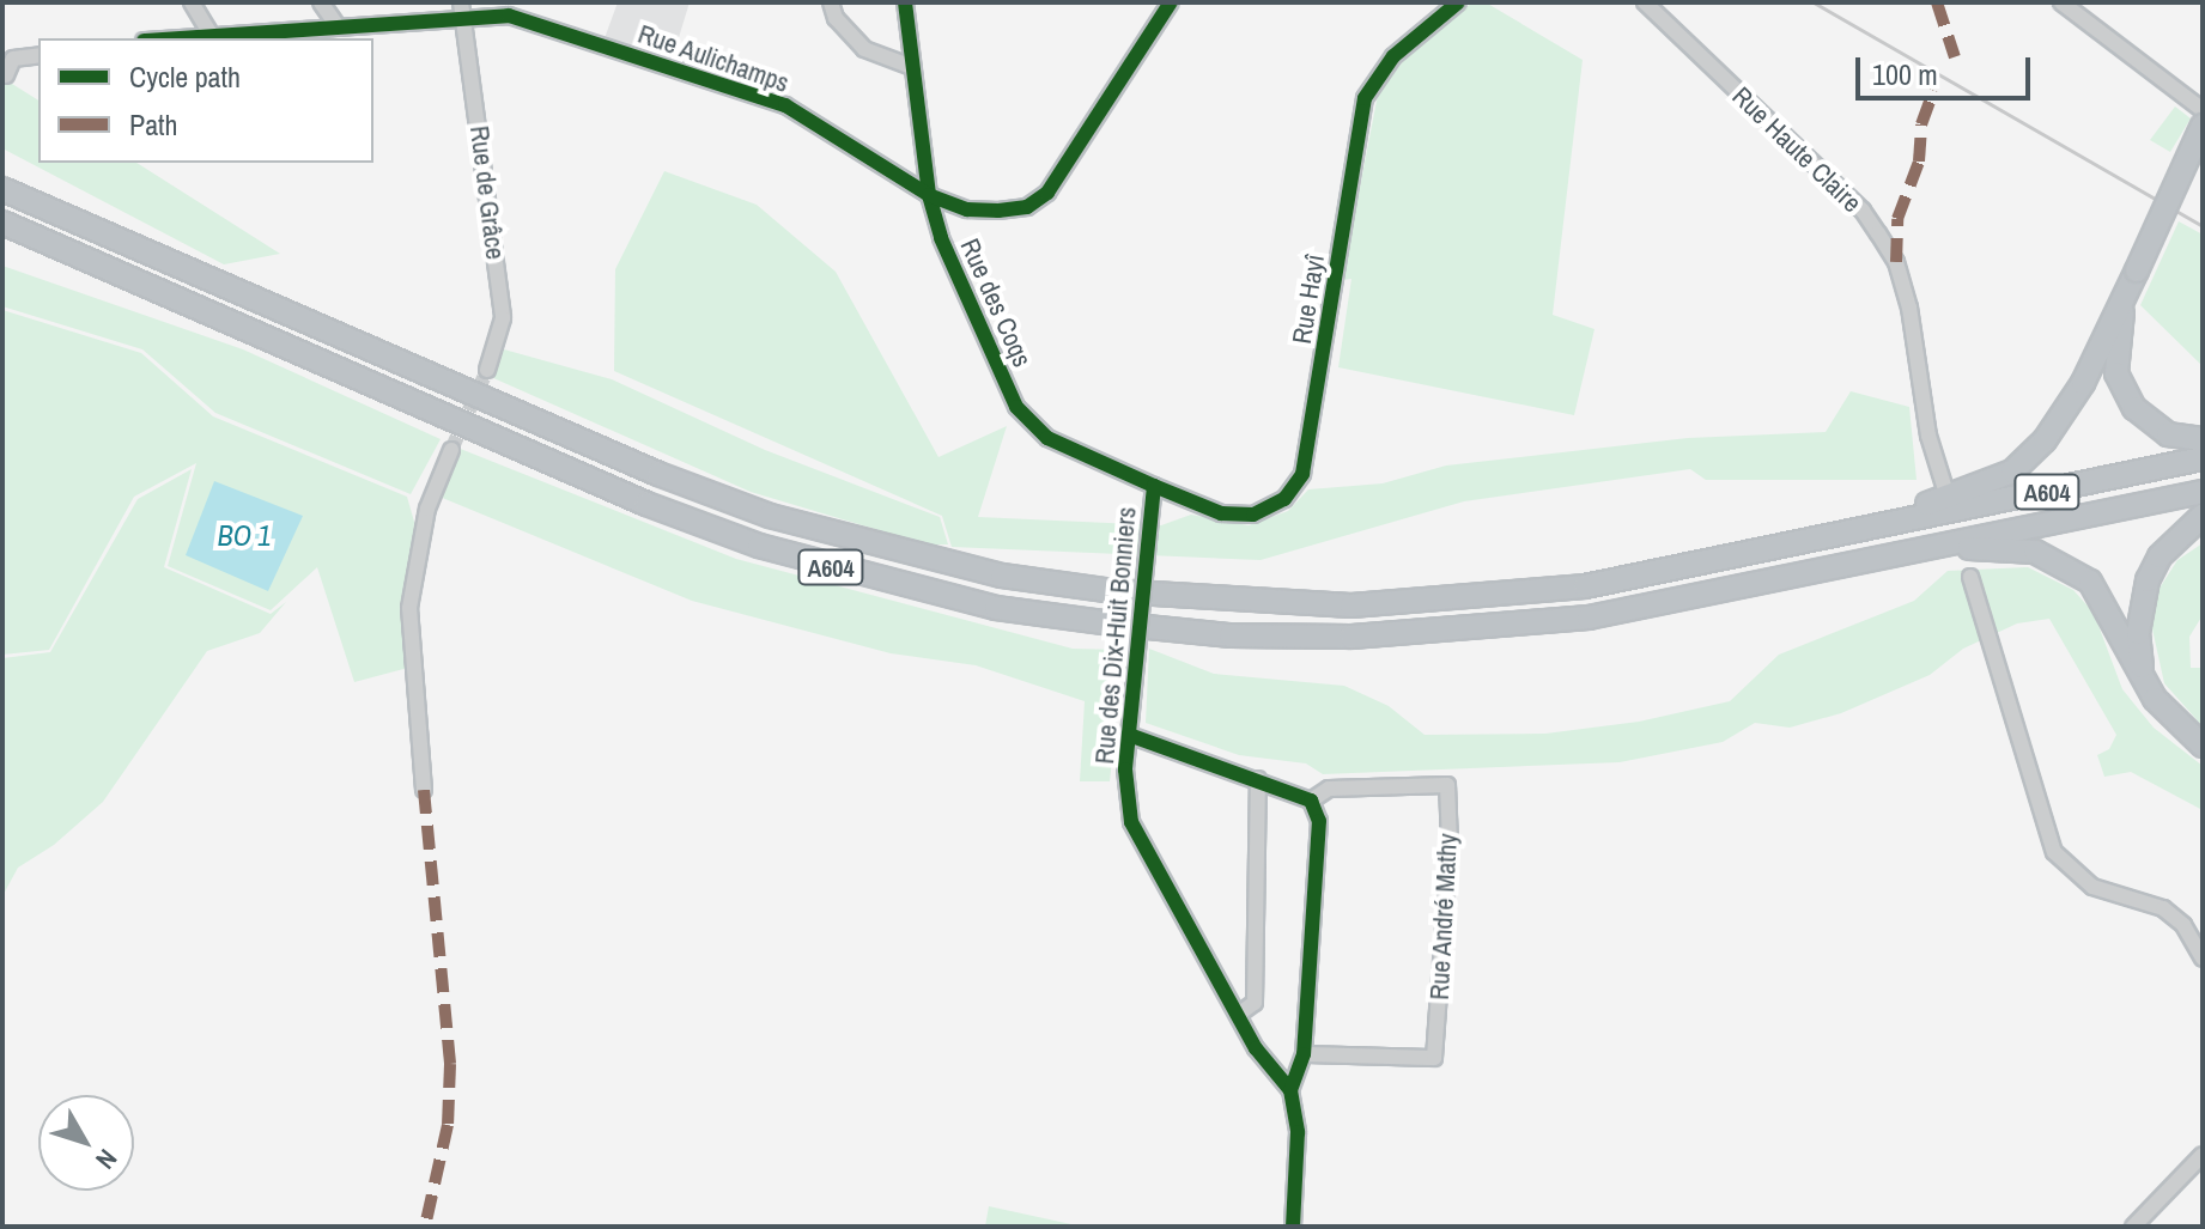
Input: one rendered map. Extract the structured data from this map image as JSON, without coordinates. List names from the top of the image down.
{
  "streets": {
    "highway": ["A604"],
    "street": [
      "Rue Aulichamps",
      "Rue Haute Claire",
      "Rue de Grâce",
      "Rue Hayî",
      "Rue des Coqs",
      "Rue des Dix-Huit Bonniers",
      "Rue André Mathy"
    ]
  },
  "crossings": [
    ["Rue Aulichamps", "Rue de Grâce"],
    ["Rue Aulichamps", "Rue des Coqs"],
    ["Rue Hayî", "Rue des Coqs"],
    ["Rue Hayî", "Rue des Dix-Huit Bonniers"],
    ["Rue des Coqs", "Rue des Dix-Huit Bonniers"],
    ["Rue des Dix-Huit Bonniers", "Rue André Mathy"]
  ],
  "water": ["BO 1"],
  "legend": ["Cycle path", "Path"],
  "scale_bar": "100 m",
  "north": "bottom right"
}
